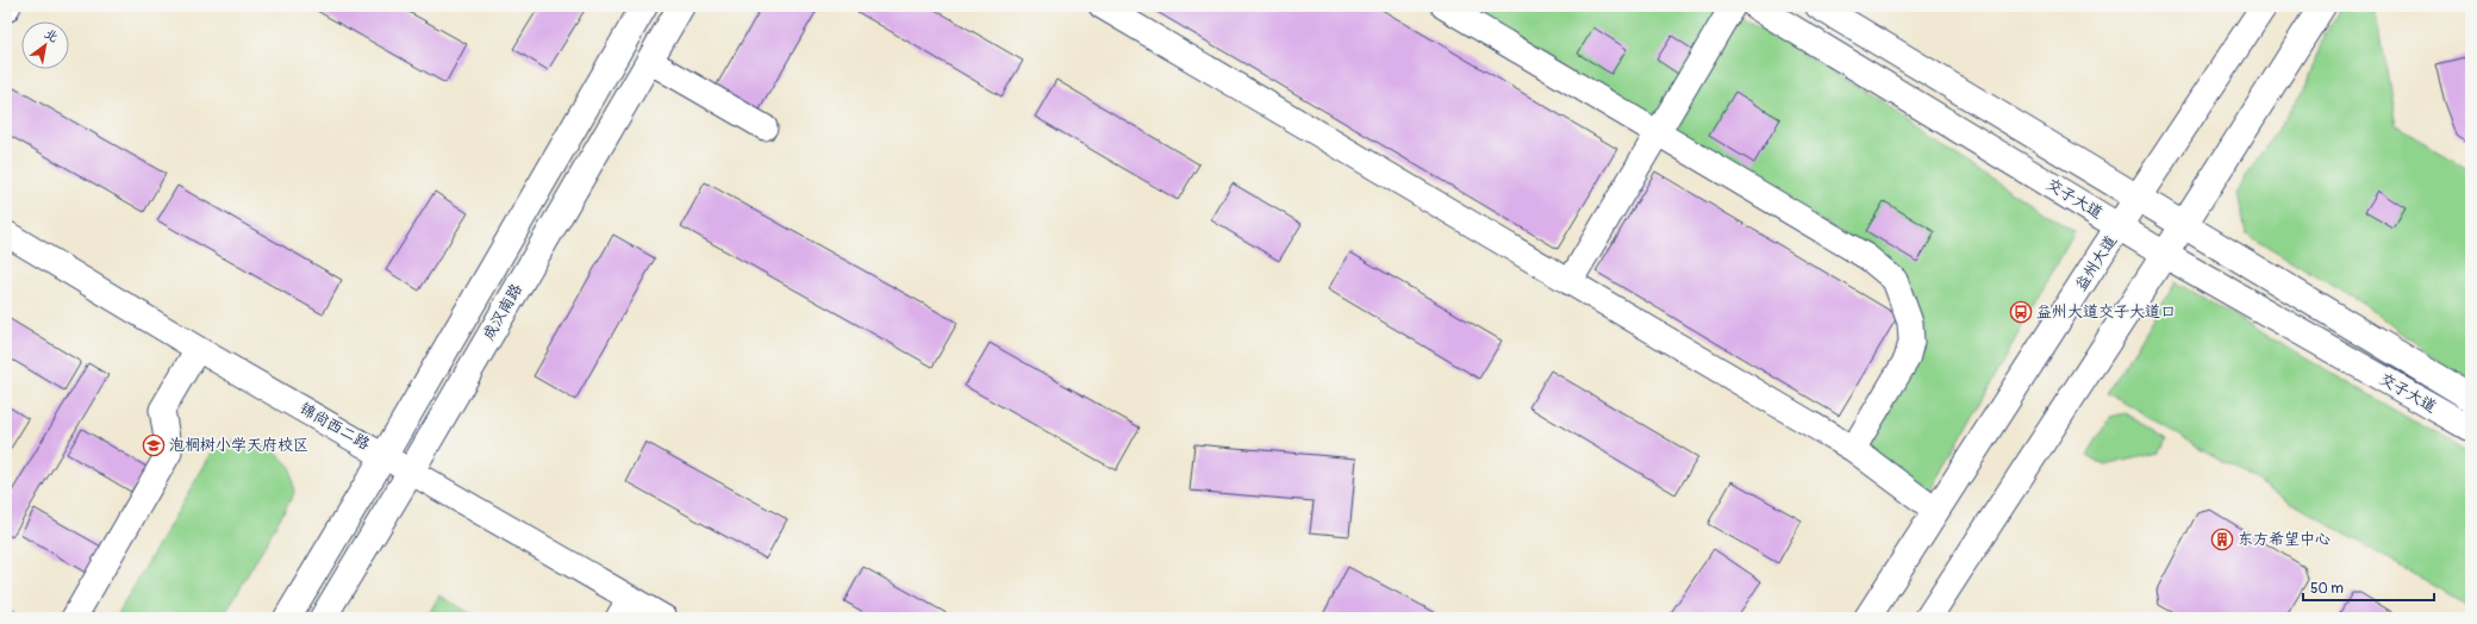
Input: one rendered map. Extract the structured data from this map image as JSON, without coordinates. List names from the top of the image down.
{
  "streets": {
    "main road": ["交子大道", "益州大道", "成汉南路"],
    "street": ["锦尚西二路"]
  },
  "crossings": [
    ["交子大道", "益州大道"],
    ["成汉南路", "锦尚西二路"]
  ],
  "places": {
    "bus stop": ["益州大道交子大道口"],
    "school or university": ["泡桐树小学天府校区"],
    "building": ["东方希望中心"]
  },
  "scale_bar": "50 m",
  "north": "top right"
}
